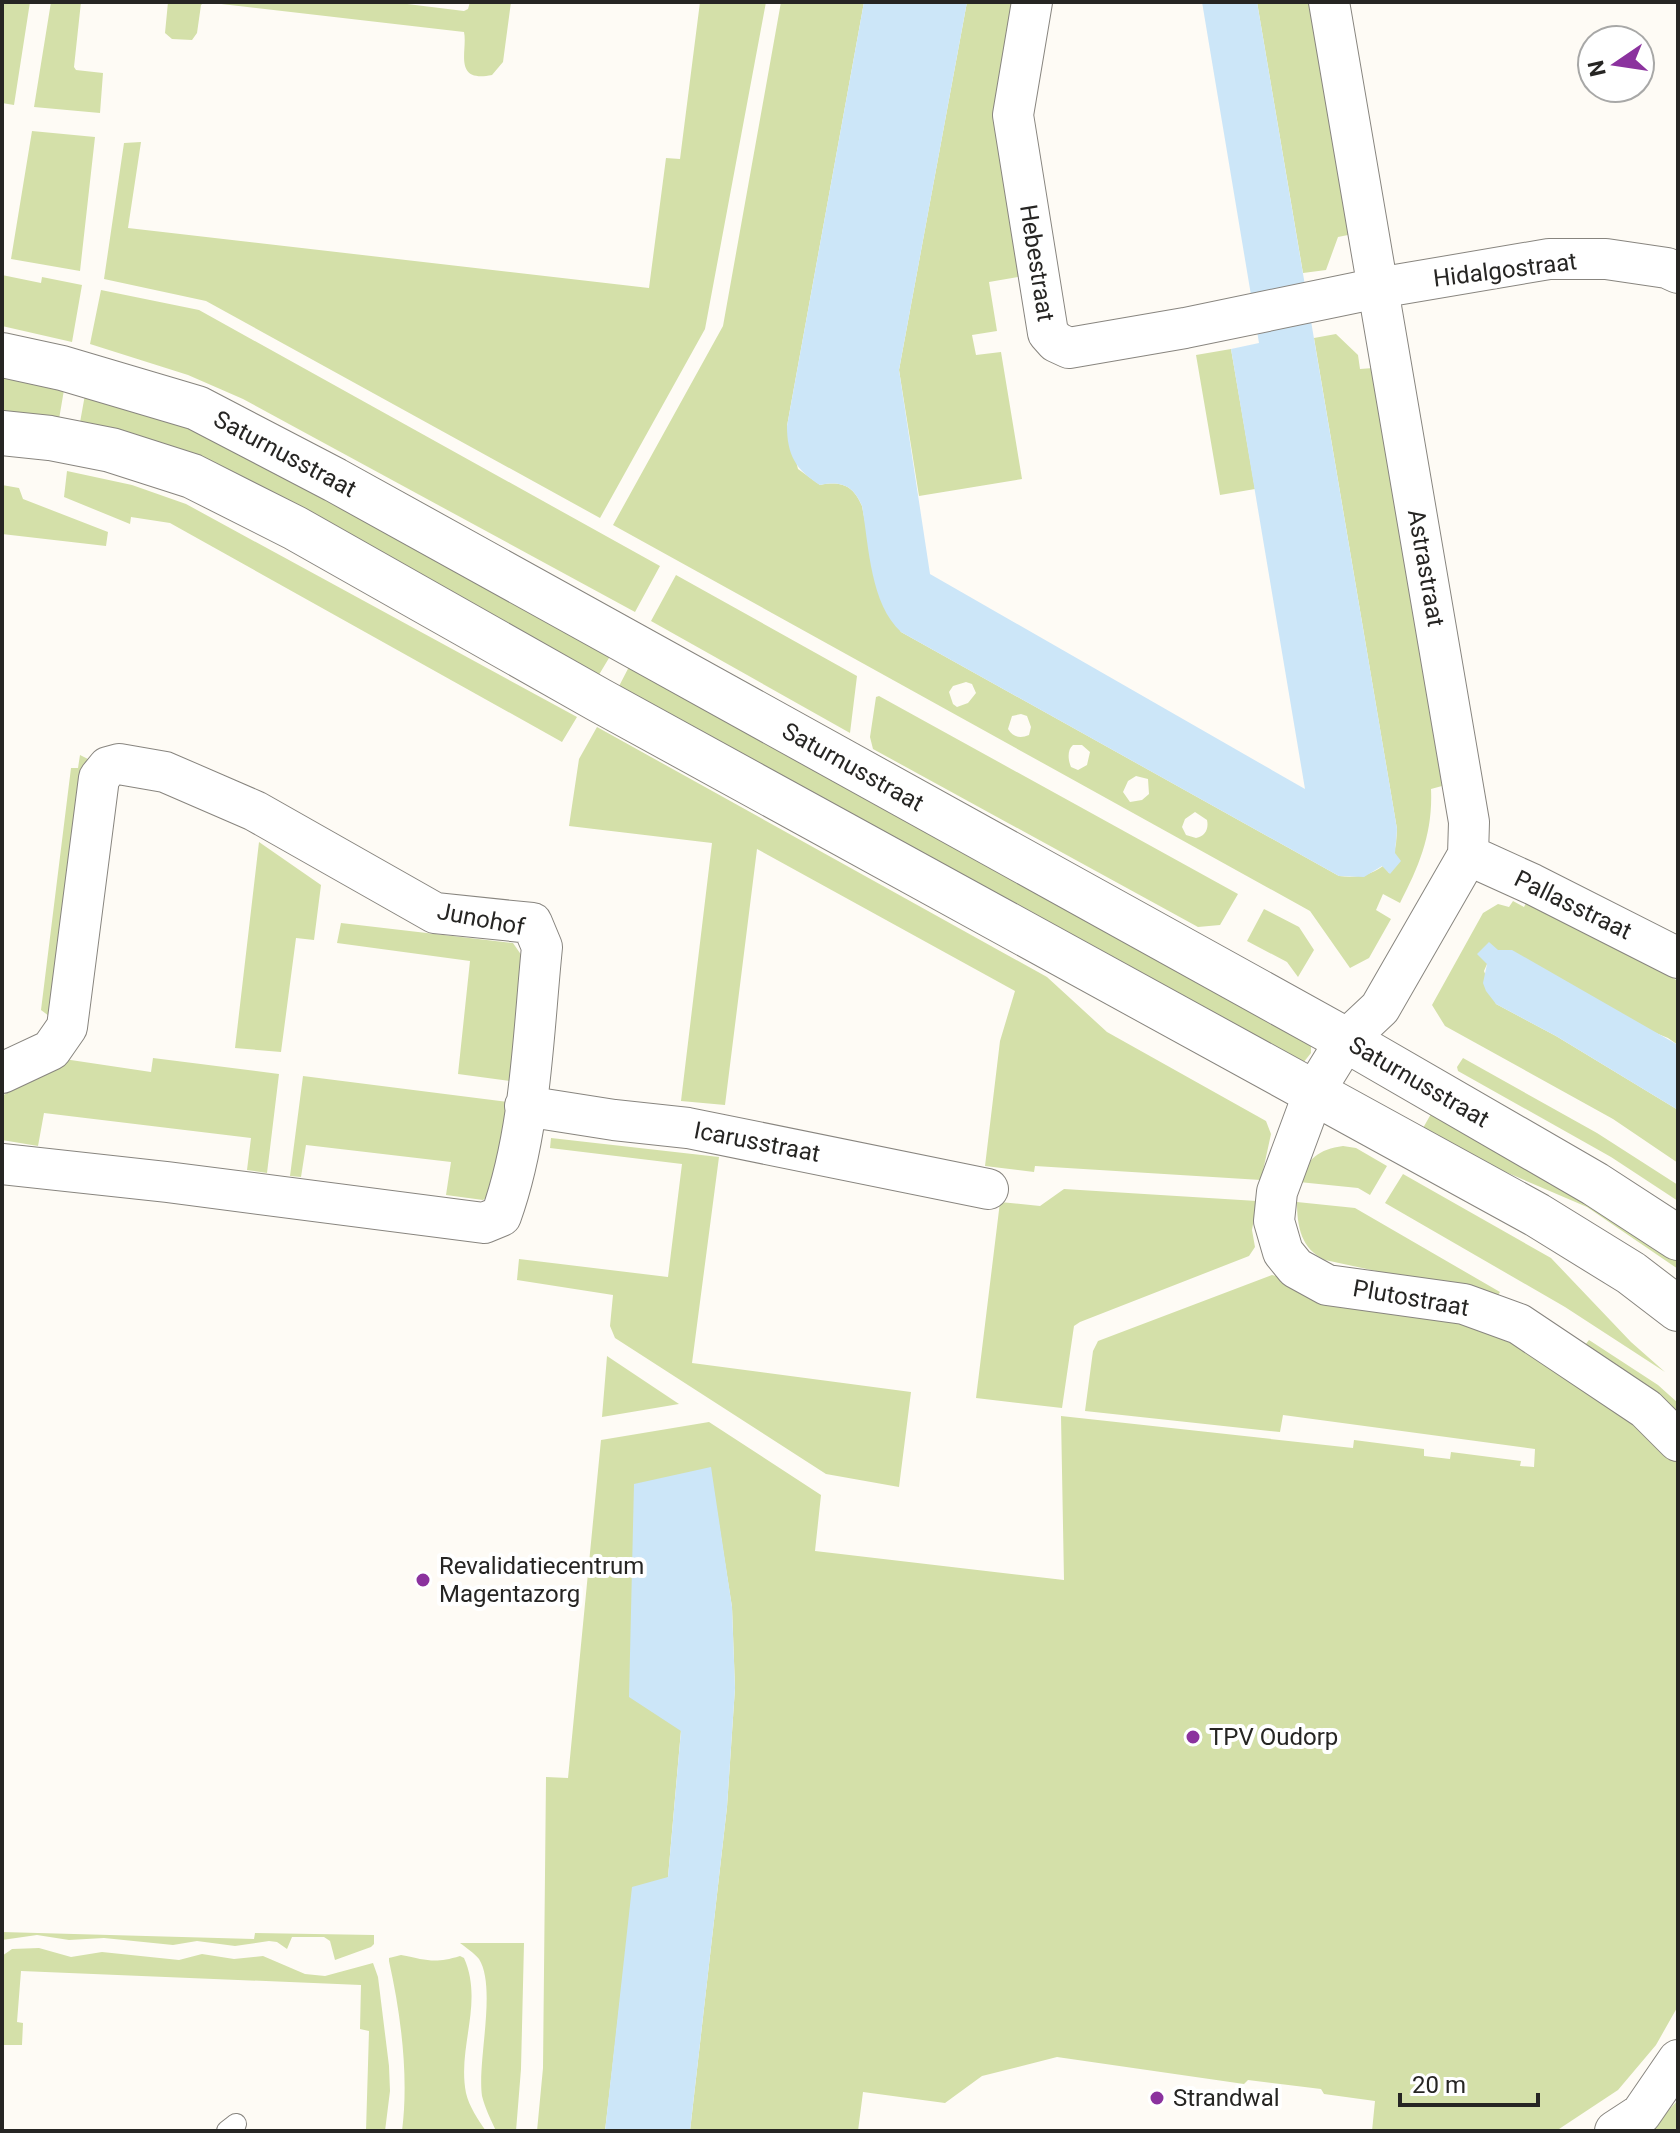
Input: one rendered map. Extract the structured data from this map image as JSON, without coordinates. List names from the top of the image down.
{
  "streets": {
    "street": [
      "Hebestraat",
      "Hidalgostraat",
      "Saturnusstraat",
      "Astrastraat",
      "Pallasstraat",
      "Junohof",
      "Icarusstraat",
      "Plutostraat"
    ]
  },
  "crossings": [
    ["Hebestraat", "Hidalgostraat"],
    ["Hebestraat", "Astrastraat"],
    ["Hidalgostraat", "Astrastraat"],
    ["Astrastraat", "Pallasstraat"],
    ["Junohof", "Icarusstraat"]
  ],
  "places": ["Revalidatiecentrum Magentazorg", "TPV Oudorp", "Strandwal"],
  "scale_bar": "20 m",
  "north": "left"
}
